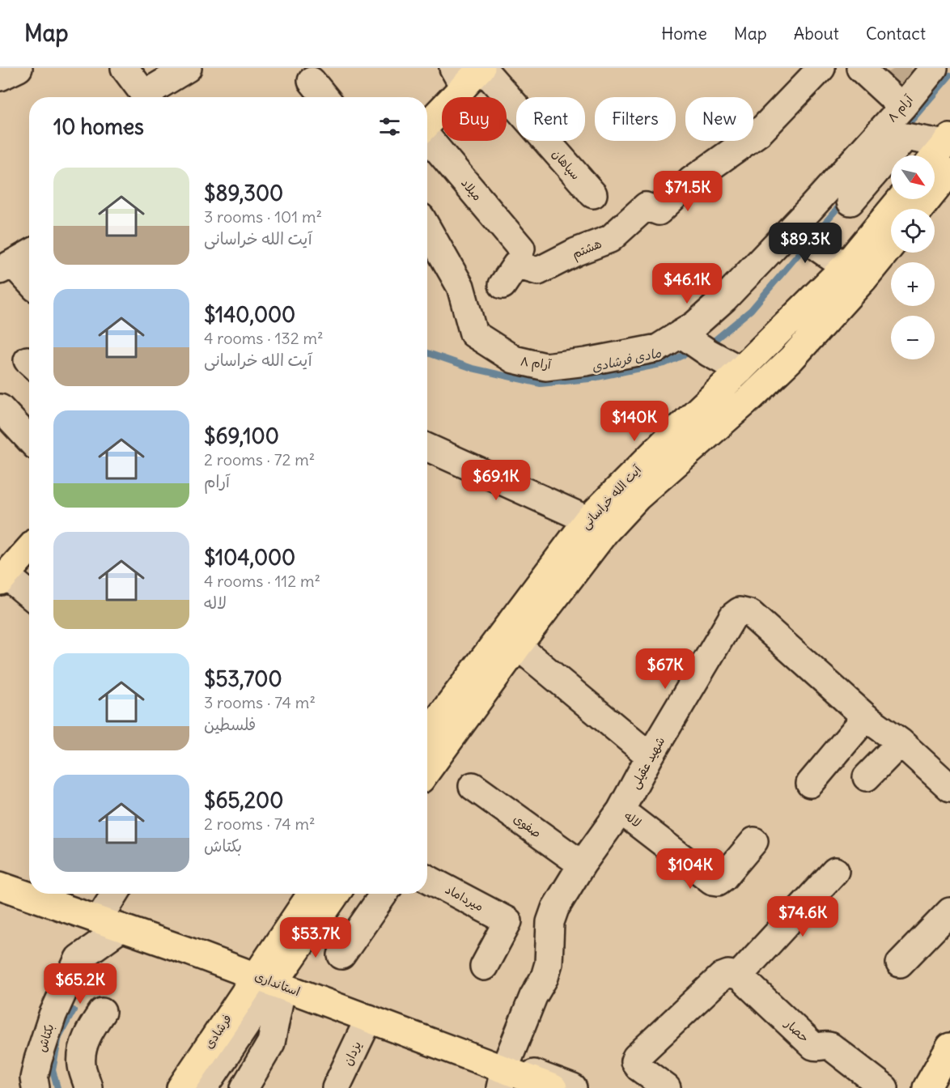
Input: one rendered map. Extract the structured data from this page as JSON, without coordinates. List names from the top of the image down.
{
  "streets": {
    "main road": ["آیت الله خراسانی", "استانداری", "فرشادی"],
    "street": [
      "۸ آرام",
      "سپاهان",
      "میلاد",
      "هشتم",
      "شهید عقیلی",
      "لاله",
      "صفوی",
      "میرداماد",
      "حصار",
      "بکتاش",
      "یزدان"
    ]
  },
  "crossings": [
    ["شهید عقیلی", "لاله"],
    ["شهید عقیلی", "صفوی"],
    ["شهید عقیلی", "استانداری"],
    ["استانداری", "فرشادی"],
    ["استانداری", "بکتاش"],
    ["استانداری", "یزدان"]
  ],
  "water": ["مادی فرشادی"],
  "north": "bottom right",
  "page": {
    "header": "Map",
    "nav": [
      "Home",
      "Map",
      "About",
      "Contact"
    ],
    "chip": [
      "Buy",
      "Rent",
      "Filters",
      "New"
    ],
    "heading": "10 homes",
    "map_buttons": ["+", "−"],
    "list": [
      {
        "name": "$89,300",
        "note": "3 rooms · 101 m² · آیت الله خراسانی"
      },
      {
        "name": "$140,000",
        "note": "4 rooms · 132 m² · آیت الله خراسانی"
      },
      {
        "name": "$69,100",
        "note": "2 rooms · 72 m² · آرام"
      },
      {
        "name": "$104,000",
        "note": "4 rooms · 112 m² · لاله"
      },
      {
        "name": "$53,700",
        "note": "3 rooms · 74 m² · فلسطین"
      },
      {
        "name": "$65,200",
        "note": "2 rooms · 74 m² · بکتاش"
      }
    ],
    "price": [
      "$71.5K",
      "$89.3K",
      "$46.1K",
      "$140K",
      "$69.1K",
      "$67K",
      "$104K",
      "$74.6K",
      "$53.7K",
      "$65.2K"
    ]
  }
}
